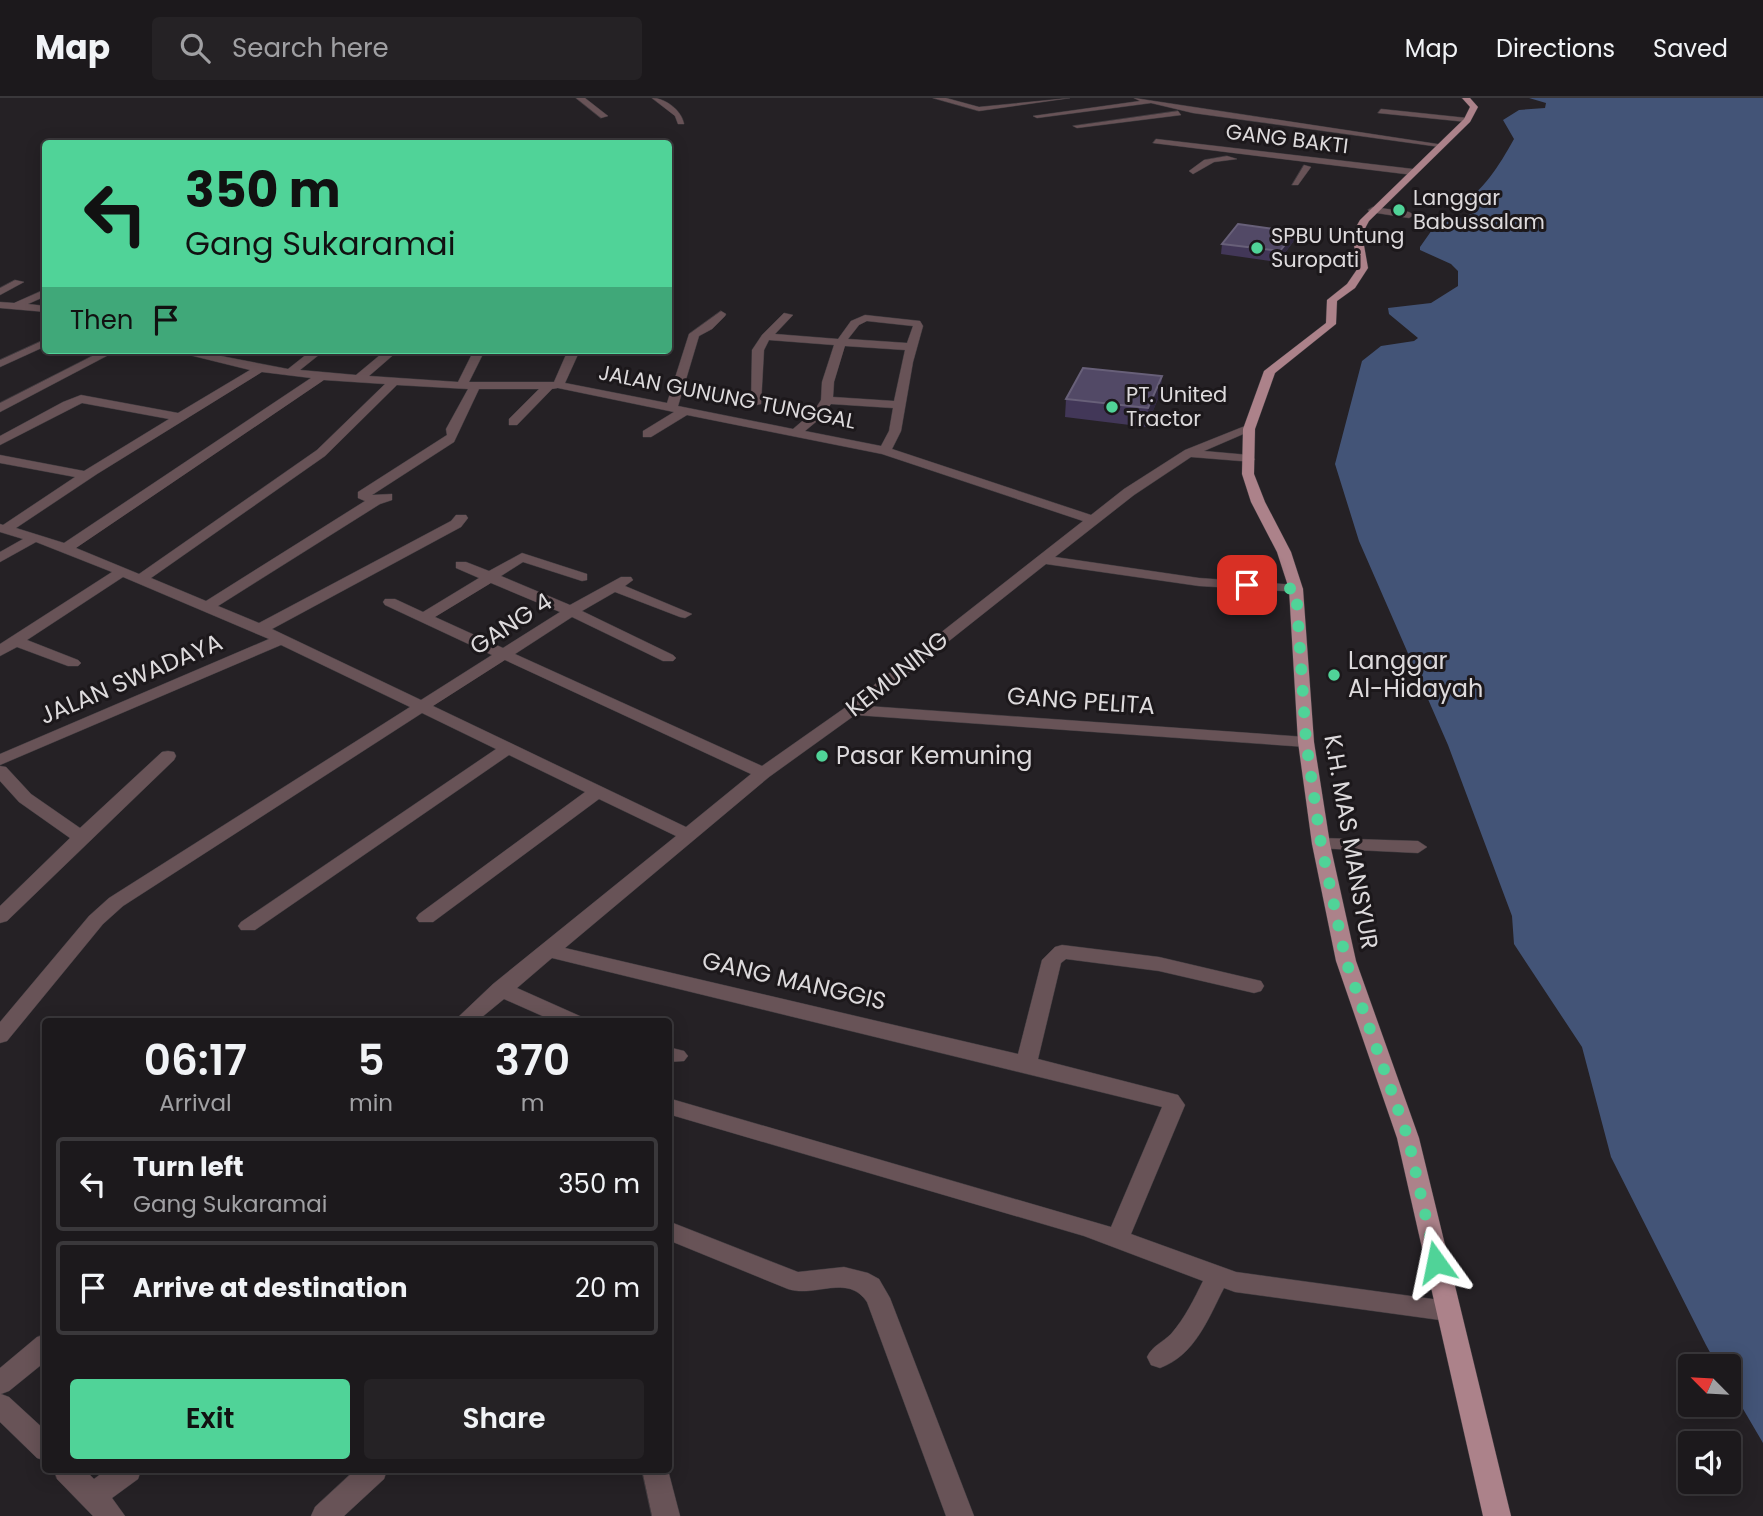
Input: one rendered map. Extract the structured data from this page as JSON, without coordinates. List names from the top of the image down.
{
  "streets": {
    "main road": ["K.H. MAS MANSYUR"],
    "street": [
      "GANG BAKTI",
      "JALAN GUNUNG TUNGGAL",
      "GANG 4",
      "KEMUNING",
      "JALAN SWADAYA",
      "GANG PELITA",
      "GANG MANGGIS"
    ]
  },
  "crossings": [
    ["GANG BAKTI", "K.H. MAS MANSYUR"],
    ["JALAN GUNUNG TUNGGAL", "KEMUNING"],
    ["KEMUNING", "GANG PELITA"],
    ["KEMUNING", "K.H. MAS MANSYUR"],
    ["KEMUNING", "GANG MANGGIS"],
    ["GANG PELITA", "K.H. MAS MANSYUR"]
  ],
  "places": [
    "Langgar Babussalam",
    "SPBU Untung Suropati",
    "PT. United Tractor",
    "Langgar Al-Hidayah",
    "Pasar Kemuning"
  ],
  "north": "top left",
  "page": {
    "header": "Map",
    "search": "Search here",
    "nav": ["Map", "Directions", "Saved"],
    "turn": ["350 m", "Gang Sukaramai"],
    "then": "Then",
    "eta": [
      "06:17",
      "Arrival",
      "5",
      "min",
      "370",
      "m"
    ],
    "list": [
      {
        "name": "Turn left",
        "note": "Gang Sukaramai",
        "value": "350 m"
      },
      {
        "name": "Arrive at destination",
        "value": "20 m"
      }
    ],
    "buttons": ["Exit", "Share"]
  }
}
